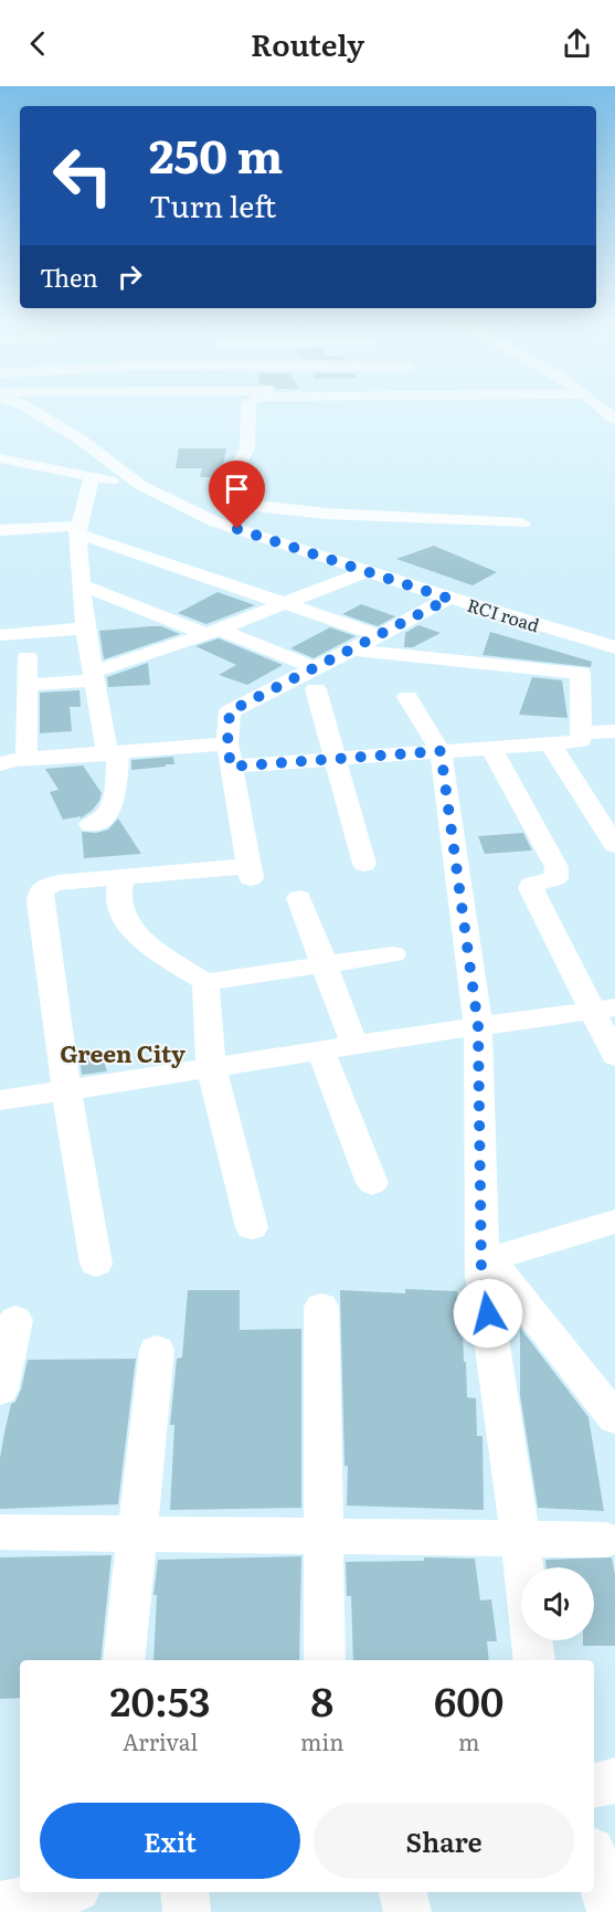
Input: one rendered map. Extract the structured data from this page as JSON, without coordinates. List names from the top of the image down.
{
  "streets": {
    "street": ["RCI road"]
  },
  "districts": ["Green City"],
  "page": {
    "header": "Routely",
    "turn": ["250 m", "Turn left"],
    "then": "Then",
    "eta": [
      "20:53",
      "Arrival",
      "8",
      "min",
      "600",
      "m"
    ],
    "buttons": ["Exit", "Share"]
  }
}
